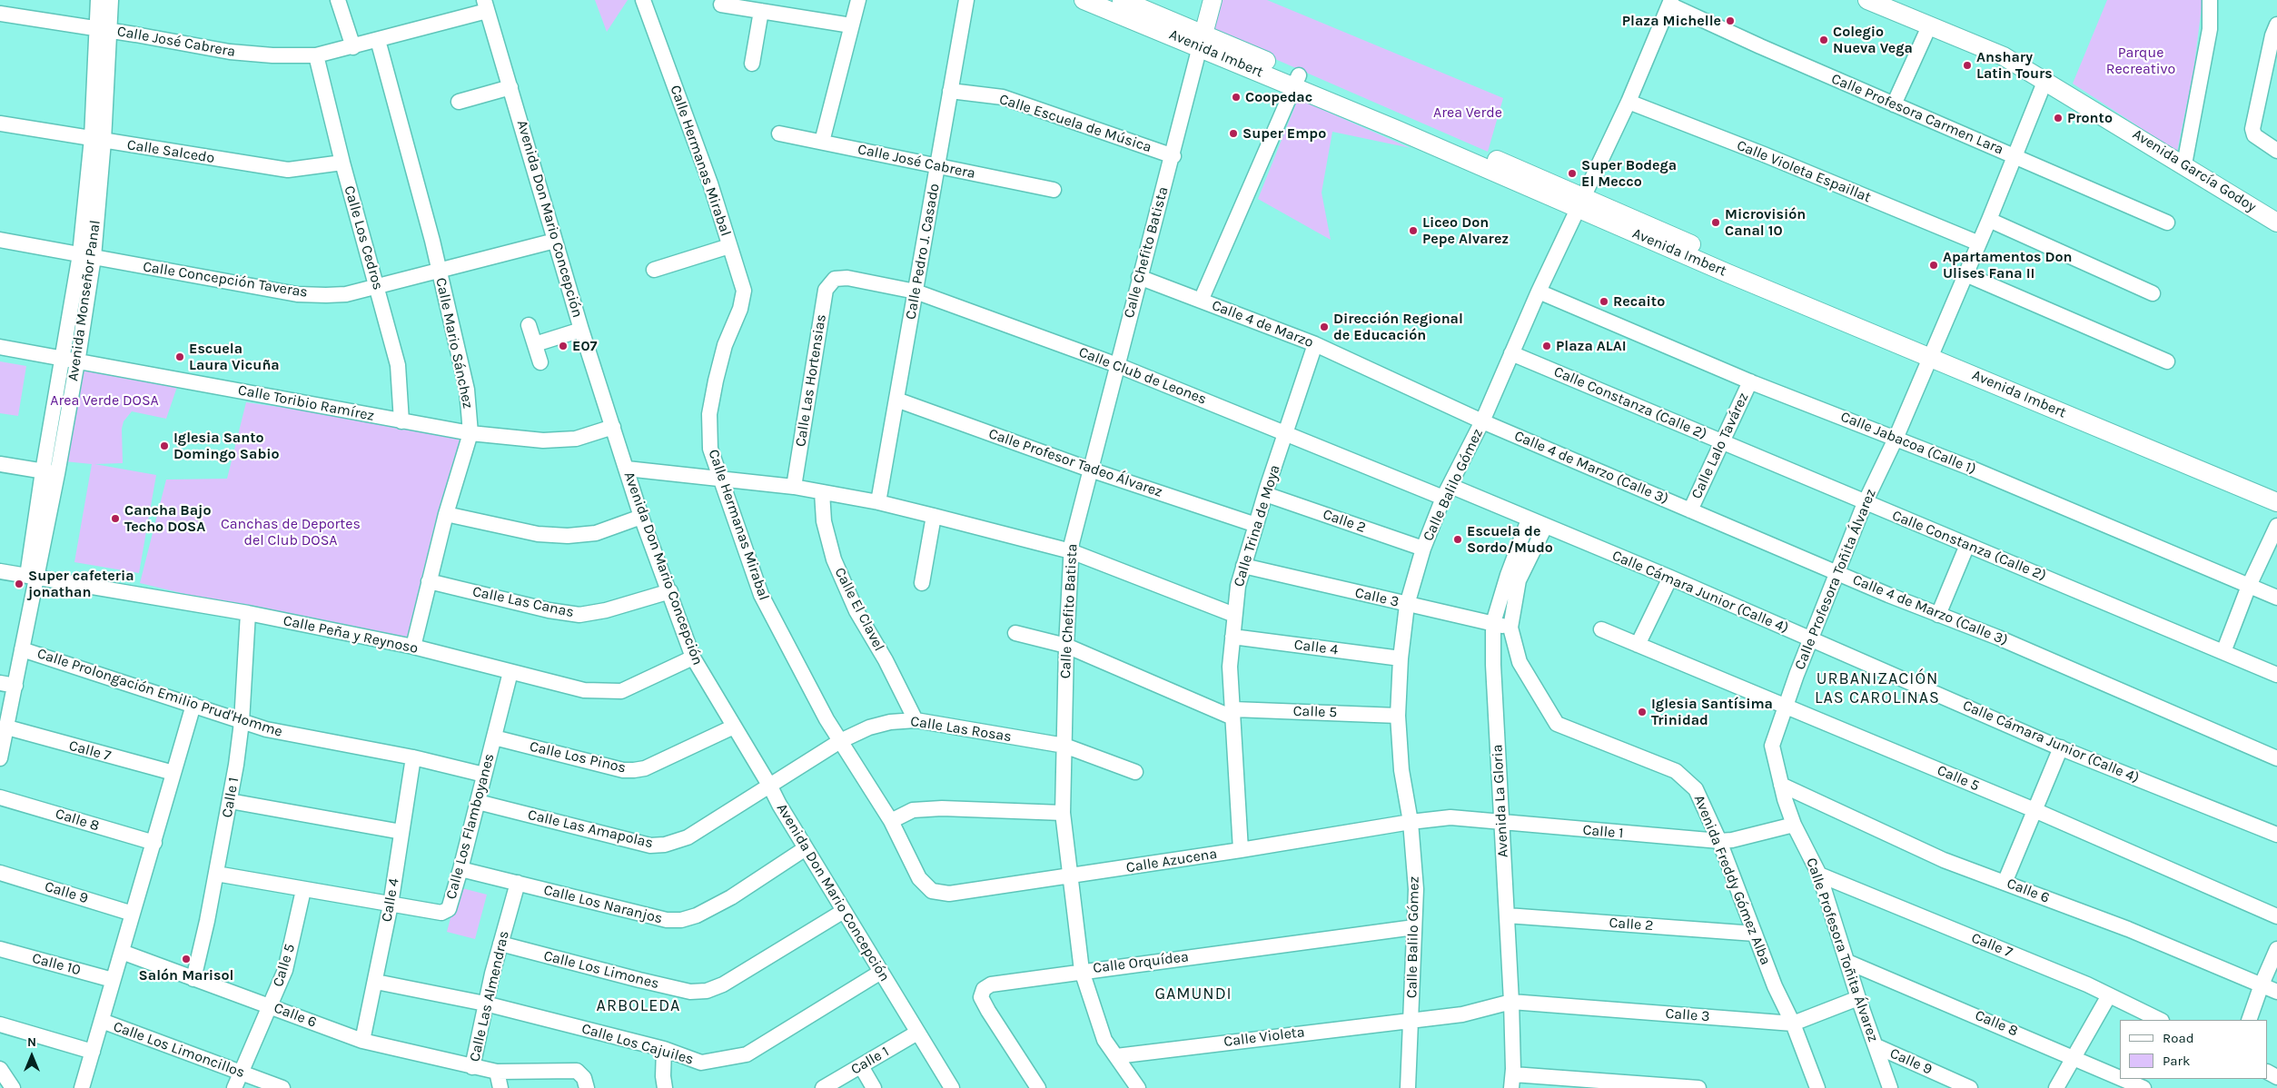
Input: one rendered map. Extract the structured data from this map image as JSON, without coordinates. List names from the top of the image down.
{
  "streets": {
    "main road": ["Avenida Imbert", "Avenida García Godoy", "Calle Chefito Batista"],
    "street": [
      "Calle José Cabrera",
      "Calle Profesora Carmen Lara",
      "Calle Escuela de Música",
      "Calle Salcedo",
      "Calle Hermanas Mirabal",
      "Calle Violeta Espaillat",
      "Avenida Don Mario Concepción",
      "Calle Los Cedros",
      "Calle Pedro J. Casado",
      "Calle Concepción Taveras",
      "Avenida Monseñor Panal",
      "Calle 4 de Marzo",
      "Calle Mario Sánchez",
      "Calle Club de Leones",
      "Calle Las Hortensias",
      "Calle Toribio Ramírez",
      "Calle Constanza (Calle 2)",
      "Calle Jabacoa (Calle 1)",
      "Calle Lalo Tavárez",
      "Calle Profesor Tadeo Álvarez",
      "Calle 4 de Marzo (Calle 3)",
      "Calle Balilo Gómez",
      "Calle 2",
      "Calle Trina de Moya",
      "Calle Profesora Toñita Álvarez",
      "Calle Cámara Junior (Calle 4)",
      "Calle 3",
      "Calle Las Canas",
      "Calle El Clavel",
      "Calle Peña y Reynoso",
      "Calle 4",
      "Calle Prolongación Emilio Prud'Homme",
      "Calle 5",
      "Calle Las Rosas",
      "Calle 7",
      "Calle Los Pinos",
      "Calle 1",
      "Avenida La Gloria",
      "Calle 8",
      "Calle Los Flamboyanes",
      "Calle Las Amapolas",
      "Calle Azucena",
      "Avenida Freddy Gómez Alba",
      "Calle 6",
      "Calle 9",
      "Calle Los Naranjos",
      "Calle Orquídea",
      "Calle 10",
      "Calle Los Limones",
      "Calle Las Almendras",
      "Calle Violeta",
      "Calle Los Cajuiles",
      "Calle Los Limoncillos"
    ]
  },
  "crossings": [
    ["Calle José Cabrera", "Avenida Don Mario Concepción"],
    ["Calle José Cabrera", "Calle Los Cedros"],
    ["Calle José Cabrera", "Calle Pedro J. Casado"],
    ["Calle José Cabrera", "Avenida Monseñor Panal"],
    ["Calle José Cabrera", "Calle Mario Sánchez"],
    ["Avenida Imbert", "Calle Chefito Batista"],
    ["Avenida Imbert", "Calle Balilo Gómez"],
    ["Avenida Imbert", "Calle Profesora Toñita Álvarez"],
    ["Calle Profesora Carmen Lara", "Calle Balilo Gómez"],
    ["Calle Profesora Carmen Lara", "Calle Profesora Toñita Álvarez"],
    ["Calle Escuela de Música", "Calle Pedro J. Casado"],
    ["Calle Escuela de Música", "Calle Chefito Batista"],
    ["Calle Salcedo", "Calle Los Cedros"],
    ["Calle Salcedo", "Avenida Monseñor Panal"],
    ["Calle Hermanas Mirabal", "Calle Las Rosas"],
    ["Calle Hermanas Mirabal", "Calle Azucena"],
    ["Avenida García Godoy", "Calle Profesora Toñita Álvarez"],
    ["Calle Violeta Espaillat", "Calle Balilo Gómez"],
    ["Calle Violeta Espaillat", "Calle Profesora Toñita Álvarez"],
    ["Avenida Don Mario Concepción", "Calle Concepción Taveras"],
    ["Avenida Don Mario Concepción", "Calle Toribio Ramírez"],
    ["Avenida Don Mario Concepción", "Calle Las Canas"],
    ["Avenida Don Mario Concepción", "Calle Peña y Reynoso"],
    ["Avenida Don Mario Concepción", "Calle Las Rosas"],
    ["Avenida Don Mario Concepción", "Calle Los Pinos"],
    ["Avenida Don Mario Concepción", "Calle 1"],
    ["Avenida Don Mario Concepción", "Calle Las Amapolas"],
    ["Avenida Don Mario Concepción", "Calle Los Naranjos"],
    ["Avenida Don Mario Concepción", "Calle Los Limones"],
    ["Avenida Don Mario Concepción", "Calle Los Cajuiles"],
    ["Calle Los Cedros", "Calle Concepción Taveras"],
    ["Calle Los Cedros", "Calle Toribio Ramírez"],
    ["Calle Pedro J. Casado", "Calle Club de Leones"],
    ["Calle Pedro J. Casado", "Calle Profesor Tadeo Álvarez"],
    ["Calle Chefito Batista", "Calle 4 de Marzo"],
    ["Calle Chefito Batista", "Calle Club de Leones"],
    ["Calle Chefito Batista", "Calle Profesor Tadeo Álvarez"],
    ["Calle Chefito Batista", "Calle Las Rosas"],
    ["Calle Chefito Batista", "Calle Azucena"],
    ["Calle Chefito Batista", "Calle Orquídea"],
    ["Calle Chefito Batista", "Calle Violeta"],
    ["Calle Concepción Taveras", "Avenida Monseñor Panal"],
    ["Calle Concepción Taveras", "Calle Mario Sánchez"],
    ["Avenida Monseñor Panal", "Calle Toribio Ramírez"],
    ["Avenida Monseñor Panal", "Calle Peña y Reynoso"],
    ["Avenida Monseñor Panal", "Calle Prolongación Emilio Prud'Homme"],
    ["Avenida Monseñor Panal", "Calle 7"],
    ["Calle 4 de Marzo", "Calle 4 de Marzo (Calle 3)"],
    ["Calle 4 de Marzo", "Calle Balilo Gómez"],
    ["Calle 4 de Marzo", "Calle Trina de Moya"],
    ["Calle Mario Sánchez", "Calle Toribio Ramírez"],
    ["Calle Mario Sánchez", "Calle Las Canas"],
    ["Calle Mario Sánchez", "Calle Peña y Reynoso"],
    ["Calle Club de Leones", "Calle Las Hortensias"],
    ["Calle Club de Leones", "Calle Balilo Gómez"],
    ["Calle Club de Leones", "Calle Trina de Moya"],
    ["Calle Club de Leones", "Calle Cámara Junior (Calle 4)"],
    ["Calle Constanza (Calle 2)", "Calle Lalo Tavárez"],
    ["Calle Constanza (Calle 2)", "Calle Balilo Gómez"],
    ["Calle Constanza (Calle 2)", "Calle Profesora Toñita Álvarez"],
    ["Calle Jabacoa (Calle 1)", "Calle Lalo Tavárez"],
    ["Calle Jabacoa (Calle 1)", "Calle Balilo Gómez"],
    ["Calle Jabacoa (Calle 1)", "Calle Profesora Toñita Álvarez"],
    ["Calle Lalo Tavárez", "Calle 4 de Marzo (Calle 3)"],
    ["Calle Profesor Tadeo Álvarez", "Calle Trina de Moya"],
    ["Calle 4 de Marzo (Calle 3)", "Calle Balilo Gómez"],
    ["Calle 4 de Marzo (Calle 3)", "Calle Profesora Toñita Álvarez"],
    ["Calle Balilo Gómez", "Calle 2"],
    ["Calle Balilo Gómez", "Calle Cámara Junior (Calle 4)"],
    ["Calle Balilo Gómez", "Calle 3"],
    ["Calle Balilo Gómez", "Calle 4"],
    ["Calle Balilo Gómez", "Calle 5"],
    ["Calle Balilo Gómez", "Calle 1"],
    ["Calle Balilo Gómez", "Calle Azucena"],
    ["Calle Balilo Gómez", "Calle Orquídea"],
    ["Calle Balilo Gómez", "Calle Violeta"],
    ["Calle 2", "Calle Trina de Moya"],
    ["Calle 2", "Avenida La Gloria"],
    ["Calle 2", "Avenida Freddy Gómez Alba"],
    ["Calle Trina de Moya", "Calle 3"],
    ["Calle Trina de Moya", "Calle 4"],
    ["Calle Trina de Moya", "Calle 5"],
    ["Calle Trina de Moya", "Calle Azucena"],
    ["Calle Profesora Toñita Álvarez", "Calle Cámara Junior (Calle 4)"],
    ["Calle Profesora Toñita Álvarez", "Calle 3"],
    ["Calle Profesora Toñita Álvarez", "Calle 5"],
    ["Calle Profesora Toñita Álvarez", "Calle 7"],
    ["Calle Profesora Toñita Álvarez", "Calle 1"],
    ["Calle Profesora Toñita Álvarez", "Calle 8"],
    ["Calle Profesora Toñita Álvarez", "Calle 6"],
    ["Calle Profesora Toñita Álvarez", "Calle 9"],
    ["Calle Cámara Junior (Calle 4)", "Avenida La Gloria"],
    ["Calle 3", "Avenida La Gloria"],
    ["Calle 3", "Avenida Freddy Gómez Alba"],
    ["Calle 3", "Calle Violeta"],
    ["Calle El Clavel", "Calle Las Rosas"],
    ["Calle Peña y Reynoso", "Calle 1"],
    ["Calle Peña y Reynoso", "Calle Los Flamboyanes"],
    ["Calle 4", "Calle Prolongación Emilio Prud'Homme"],
    ["Calle 4", "Calle Los Flamboyanes"],
    ["Calle 4", "Calle 6"],
    ["Calle 4", "Calle Los Cajuiles"],
    ["Calle Prolongación Emilio Prud'Homme", "Calle 1"],
    ["Calle Prolongación Emilio Prud'Homme", "Calle Los Flamboyanes"],
    ["Calle 5", "Calle Los Flamboyanes"],
    ["Calle 5", "Calle 6"],
    ["Calle 5", "Calle Los Limoncillos"],
    ["Calle Las Rosas", "Calle Las Amapolas"],
    ["Calle Los Pinos", "Calle Los Flamboyanes"],
    ["Calle 1", "Avenida La Gloria"],
    ["Calle 1", "Calle Los Flamboyanes"],
    ["Calle 1", "Calle Azucena"],
    ["Calle 1", "Avenida Freddy Gómez Alba"],
    ["Calle 1", "Calle 6"],
    ["Calle Los Flamboyanes", "Calle Las Amapolas"],
    ["Calle Los Flamboyanes", "Calle Los Naranjos"],
    ["Calle 6", "Calle Las Almendras"],
    ["Calle Los Naranjos", "Calle Las Almendras"],
    ["Calle Los Limones", "Calle Las Almendras"],
    ["Calle Las Almendras", "Calle Los Cajuiles"]
  ],
  "districts": ["URBANIZACIÓN LAS CAROLINAS", "GAMUNDI", "ARBOLEDA"],
  "parks": [
    "Parque Recreativo",
    "Area Verde",
    "Area Verde DOSA",
    "Canchas de Deportes del Club DOSA"
  ],
  "places": [
    "Plaza Michelle",
    "Colegio Nueva Vega",
    "Anshary Latin Tours",
    "Coopedac",
    "Pronto",
    "Super Empo",
    "Super Bodega El Mecco",
    "Microvisión Canal 10",
    "Liceo Don Pepe Alvarez",
    "Apartamentos Don Ulises Fana II",
    "Recaito",
    "Dirección Regional de Educación",
    "E07",
    "Plaza ALAI",
    "Escuela Laura Vicuña",
    "Iglesia Santo Domingo Sabio",
    "Cancha Bajo Techo DOSA",
    "Escuela de Sordo/Mudo",
    "Super cafeteria jonathan",
    "Iglesia Santísima Trinidad",
    "Salón Marisol"
  ],
  "legend": ["Road", "Park"],
  "north": "top"
}
